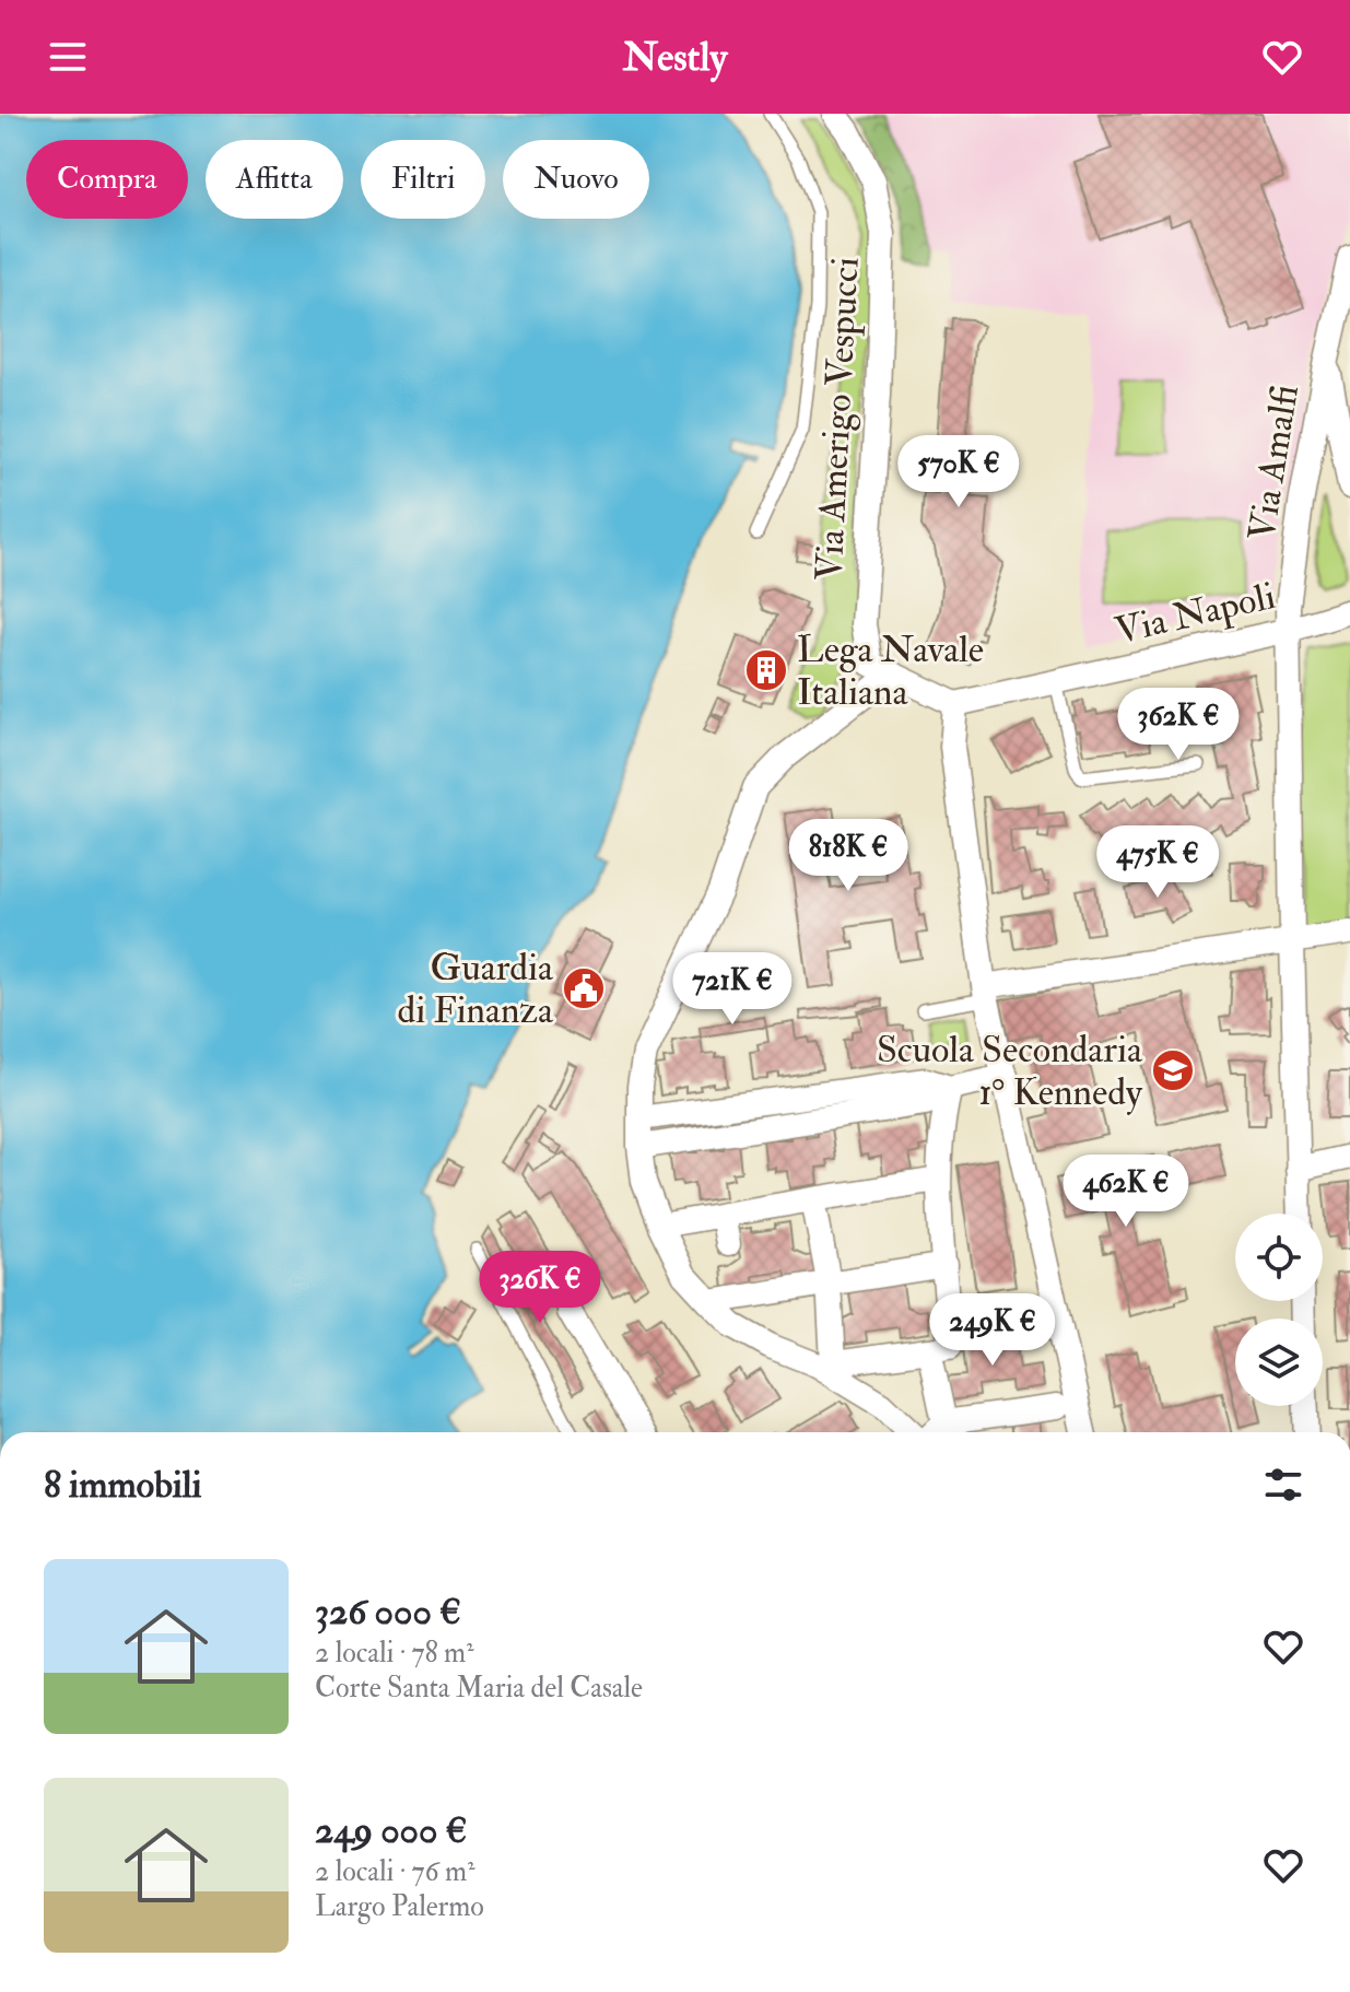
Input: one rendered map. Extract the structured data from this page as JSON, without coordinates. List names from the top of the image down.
{
  "streets": {
    "street": ["Via Amerigo Vespucci", "Via Amalfi", "Via Napoli"]
  },
  "crossings": [
    ["Via Amalfi", "Via Napoli"]
  ],
  "places": {
    "building": ["Lega Navale Italiana"],
    "public building": ["Guardia di Finanza"],
    "school or university": ["Scuola Secondaria 1° Kennedy"]
  },
  "page": {
    "header": "Nestly",
    "chip": [
      "Compra",
      "Affitta",
      "Filtri",
      "Nuovo"
    ],
    "price": [
      "570K €",
      "362K €",
      "818K €",
      "475K €",
      "721K €",
      "462K €",
      "326K €",
      "249K €"
    ],
    "heading": "8 immobili",
    "list": [
      {
        "name": "326 000 €",
        "note": "2 locali · 78 m² · Corte Santa Maria del Casale"
      },
      {
        "name": "249 000 €",
        "note": "2 locali · 76 m² · Largo Palermo"
      }
    ]
  }
}
